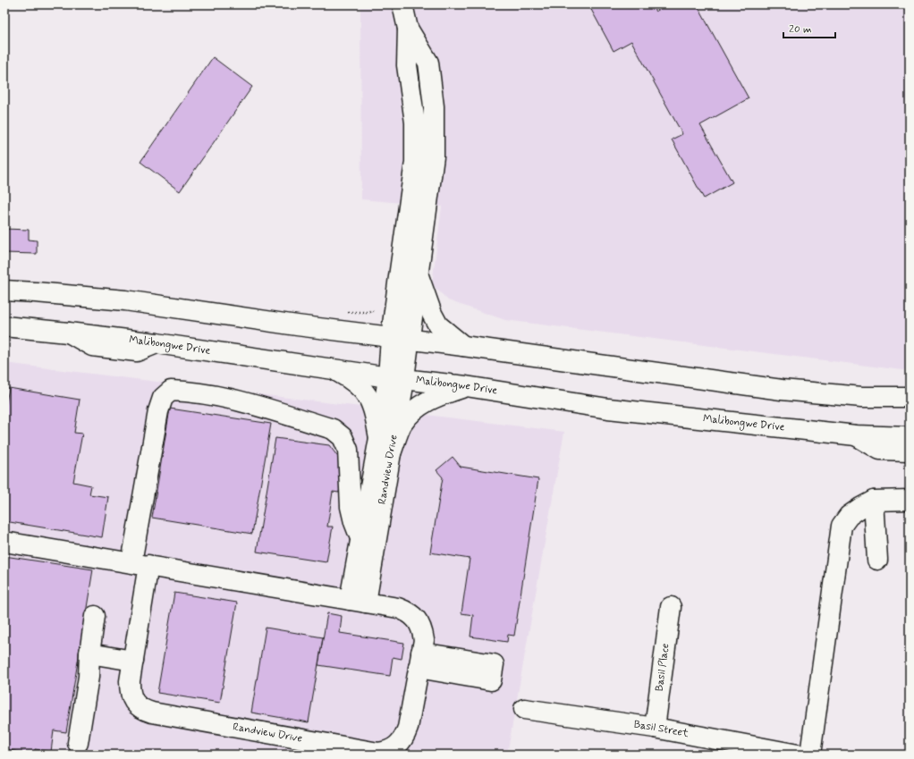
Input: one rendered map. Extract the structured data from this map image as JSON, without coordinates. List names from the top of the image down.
{
  "streets": {
    "main road": [
      "Malibongwe Drive",
      "Randview Drive",
      "Basil Place",
      "Basil Street"
    ]
  },
  "crossings": [
    ["Malibongwe Drive", "Randview Drive"],
    ["Basil Place", "Basil Street"]
  ],
  "scale_bar": "20 m"
}
